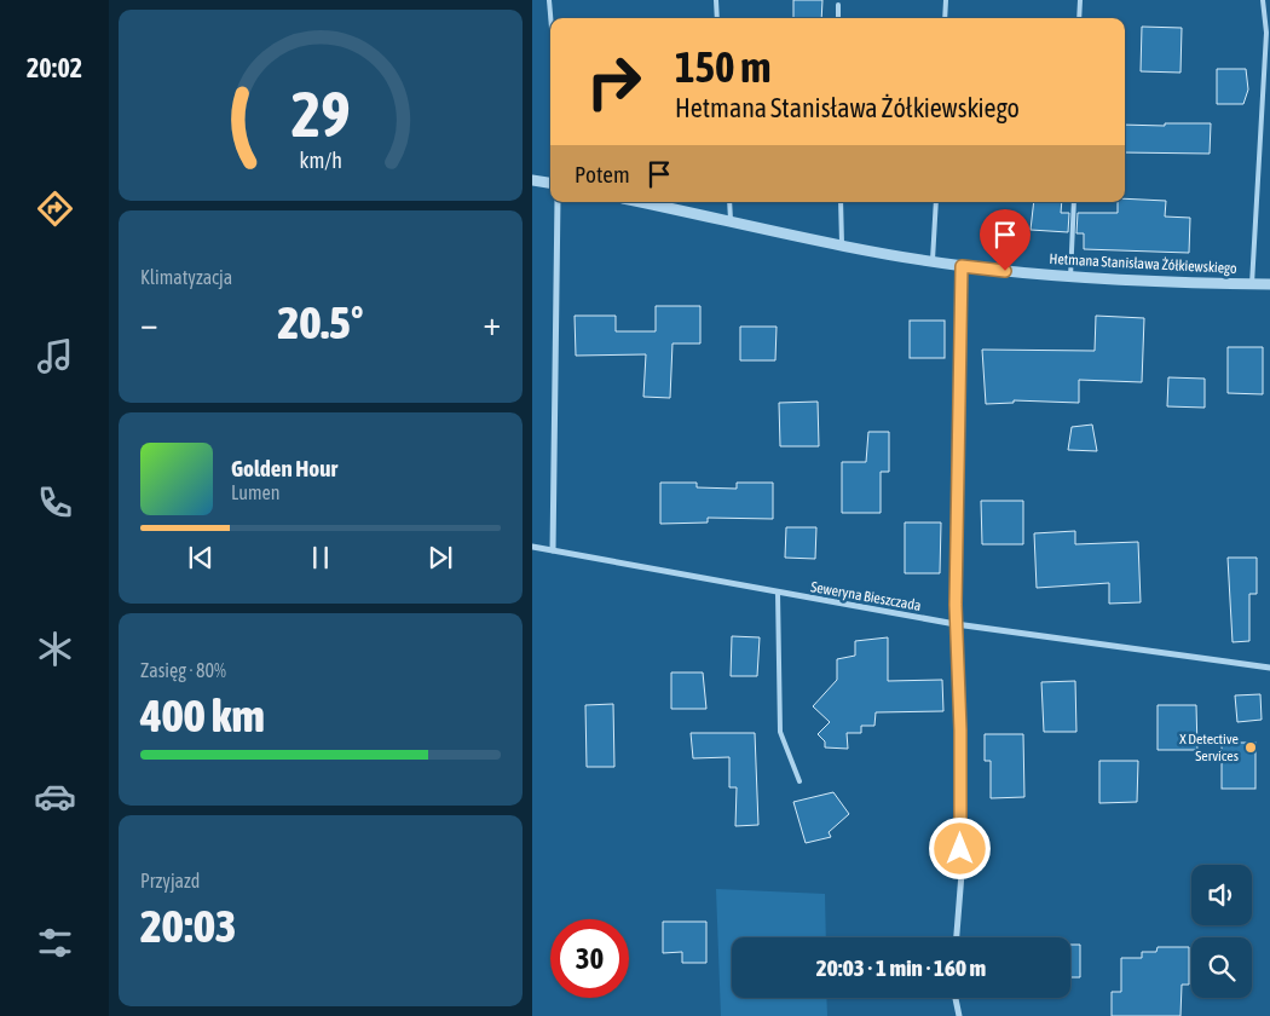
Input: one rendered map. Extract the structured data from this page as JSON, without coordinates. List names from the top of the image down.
{
  "streets": {
    "street": ["Hetmana Stanisława Żółkiewskiego", "Seweryna Bieszczada"]
  },
  "places": ["X Detective Services"],
  "page": {
    "tabs": "20:02",
    "turn": ["150 m", "Hetmana Stanisława Żółkiewskiego"],
    "then": "Potem",
    "tile": [
      "Klimatyzacja",
      ["Zasięg · 80%", "400 km"],
      ["Przyjazd", "20:03"]
    ],
    "heat": ["−", "20.5°", "+"],
    "song": ["Golden Hour", "Lumen"],
    "limit": "30",
    "trip": "20:03 · 1 min · 160 m",
    "gauge": ["29", "km/h"]
  }
}
